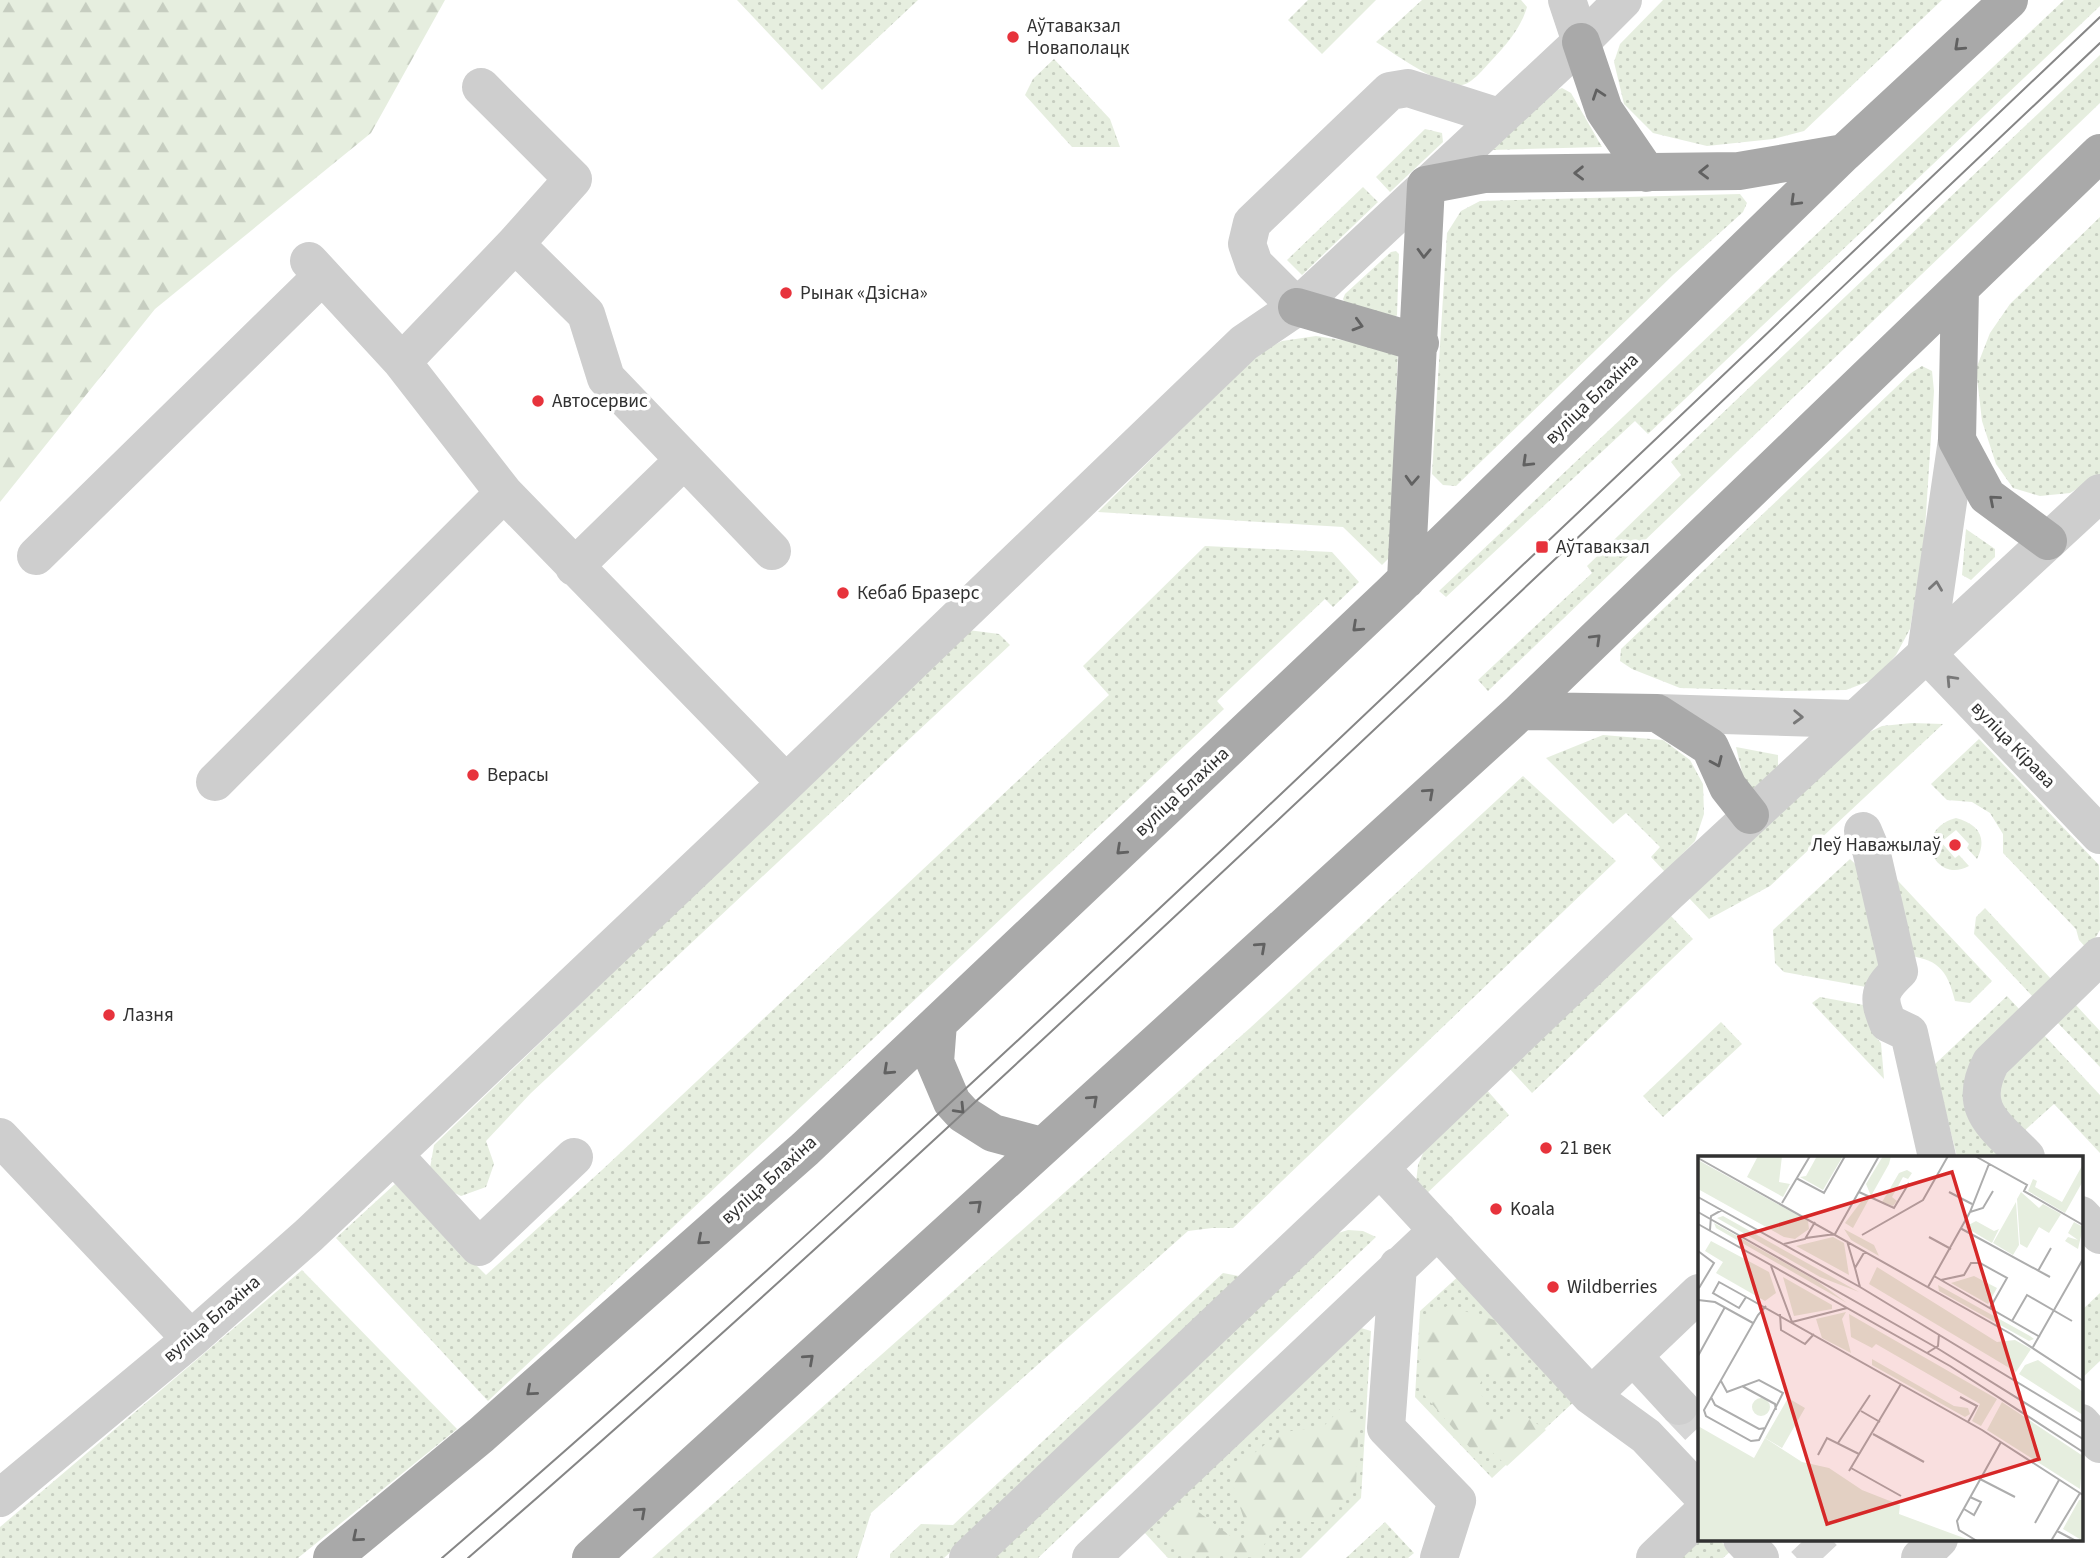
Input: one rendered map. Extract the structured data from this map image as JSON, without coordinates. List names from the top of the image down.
{
  "streets": {
    "main road": ["вуліца Блахіна"],
    "street": ["вуліца Кірава"]
  },
  "one_way": ["вуліца Кірава"],
  "places": {
    "other": [
      "Аўтавакзал Новаполацк",
      "Рынак «Дзісна»",
      "Автосервис",
      "Кебаб Бразерс",
      "Верасы",
      "Леў Наважылаў",
      "Лазня",
      "21 век",
      "Koala",
      "Wildberries"
    ],
    "transit": ["Аўтавакзал"]
  }
}
